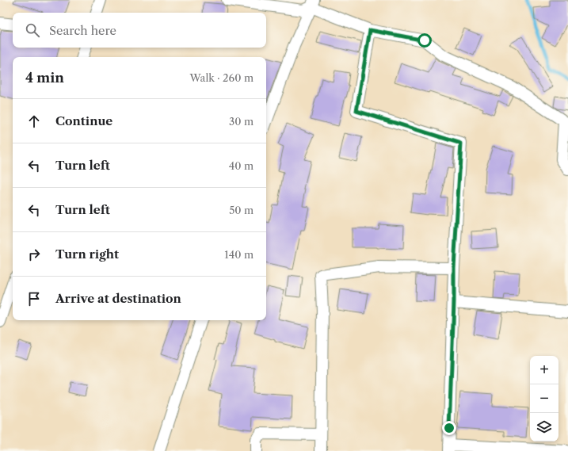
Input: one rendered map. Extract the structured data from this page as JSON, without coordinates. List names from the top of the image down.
{
  "page": {
    "search": "Search here",
    "heading": ["4 min", "Walk · 260 m"],
    "list": [
      ["Continue", "30 m"],
      ["Turn left", "40 m"],
      ["Turn left", "50 m"],
      ["Turn right", "140 m"],
      "Arrive at destination"
    ],
    "map_buttons": ["+", "−"]
  }
}
